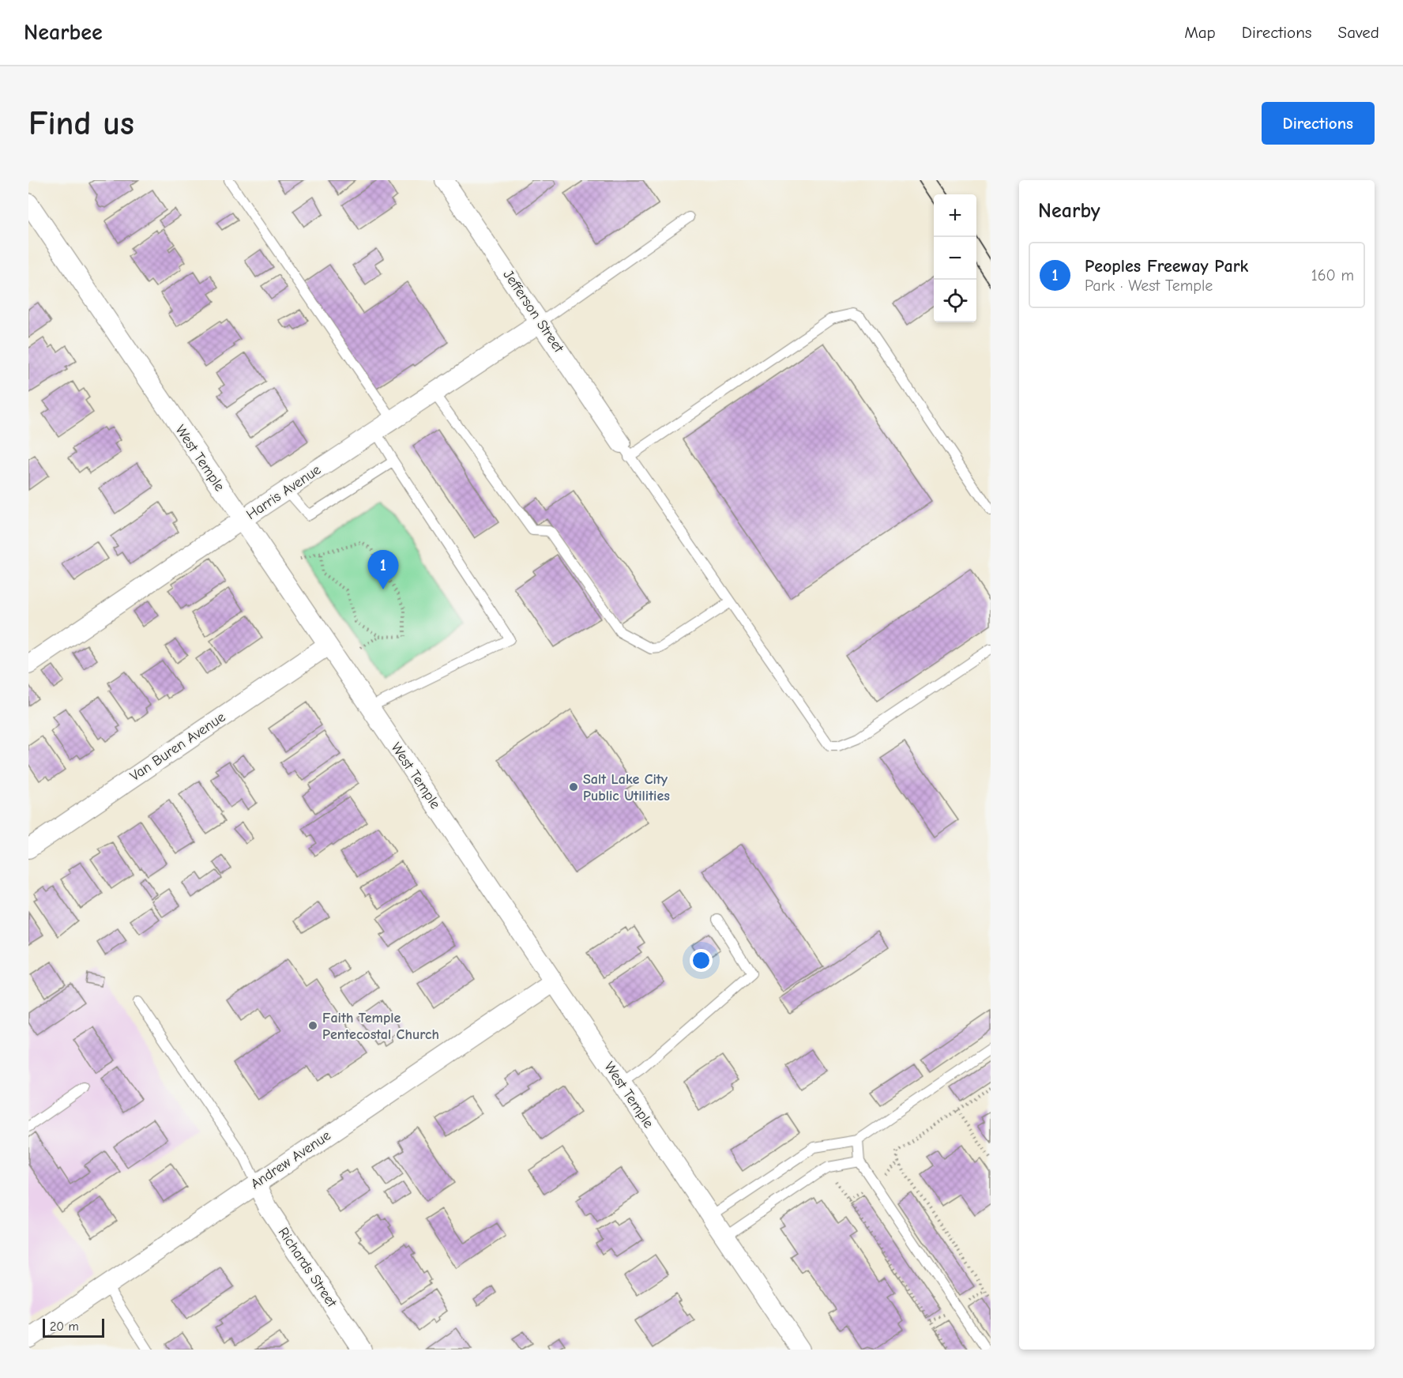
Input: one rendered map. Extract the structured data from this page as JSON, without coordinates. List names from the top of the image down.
{
  "streets": {
    "street": [
      "Jefferson Street",
      "West Temple",
      "Harris Avenue",
      "Van Buren Avenue",
      "Andrew Avenue",
      "Richards Street"
    ]
  },
  "crossings": [
    ["Jefferson Street", "Harris Avenue"],
    ["West Temple", "Harris Avenue"],
    ["West Temple", "Van Buren Avenue"],
    ["West Temple", "Andrew Avenue"],
    ["Andrew Avenue", "Richards Street"]
  ],
  "places": ["Salt Lake City Public Utilities", "Faith Temple Pentecostal Church"],
  "scale_bar": "20 m",
  "page": {
    "header": "Nearbee",
    "nav": ["Map", "Directions", "Saved"],
    "buttons": "Directions",
    "title": "Find us",
    "heading": "Nearby",
    "map_buttons": ["+", "−"],
    "list": [
      {
        "mark": "1",
        "name": "Peoples Freeway Park",
        "note": "Park · West Temple",
        "value": "160 m"
      }
    ],
    "pins": "1",
    "scale": "20 m"
  }
}
